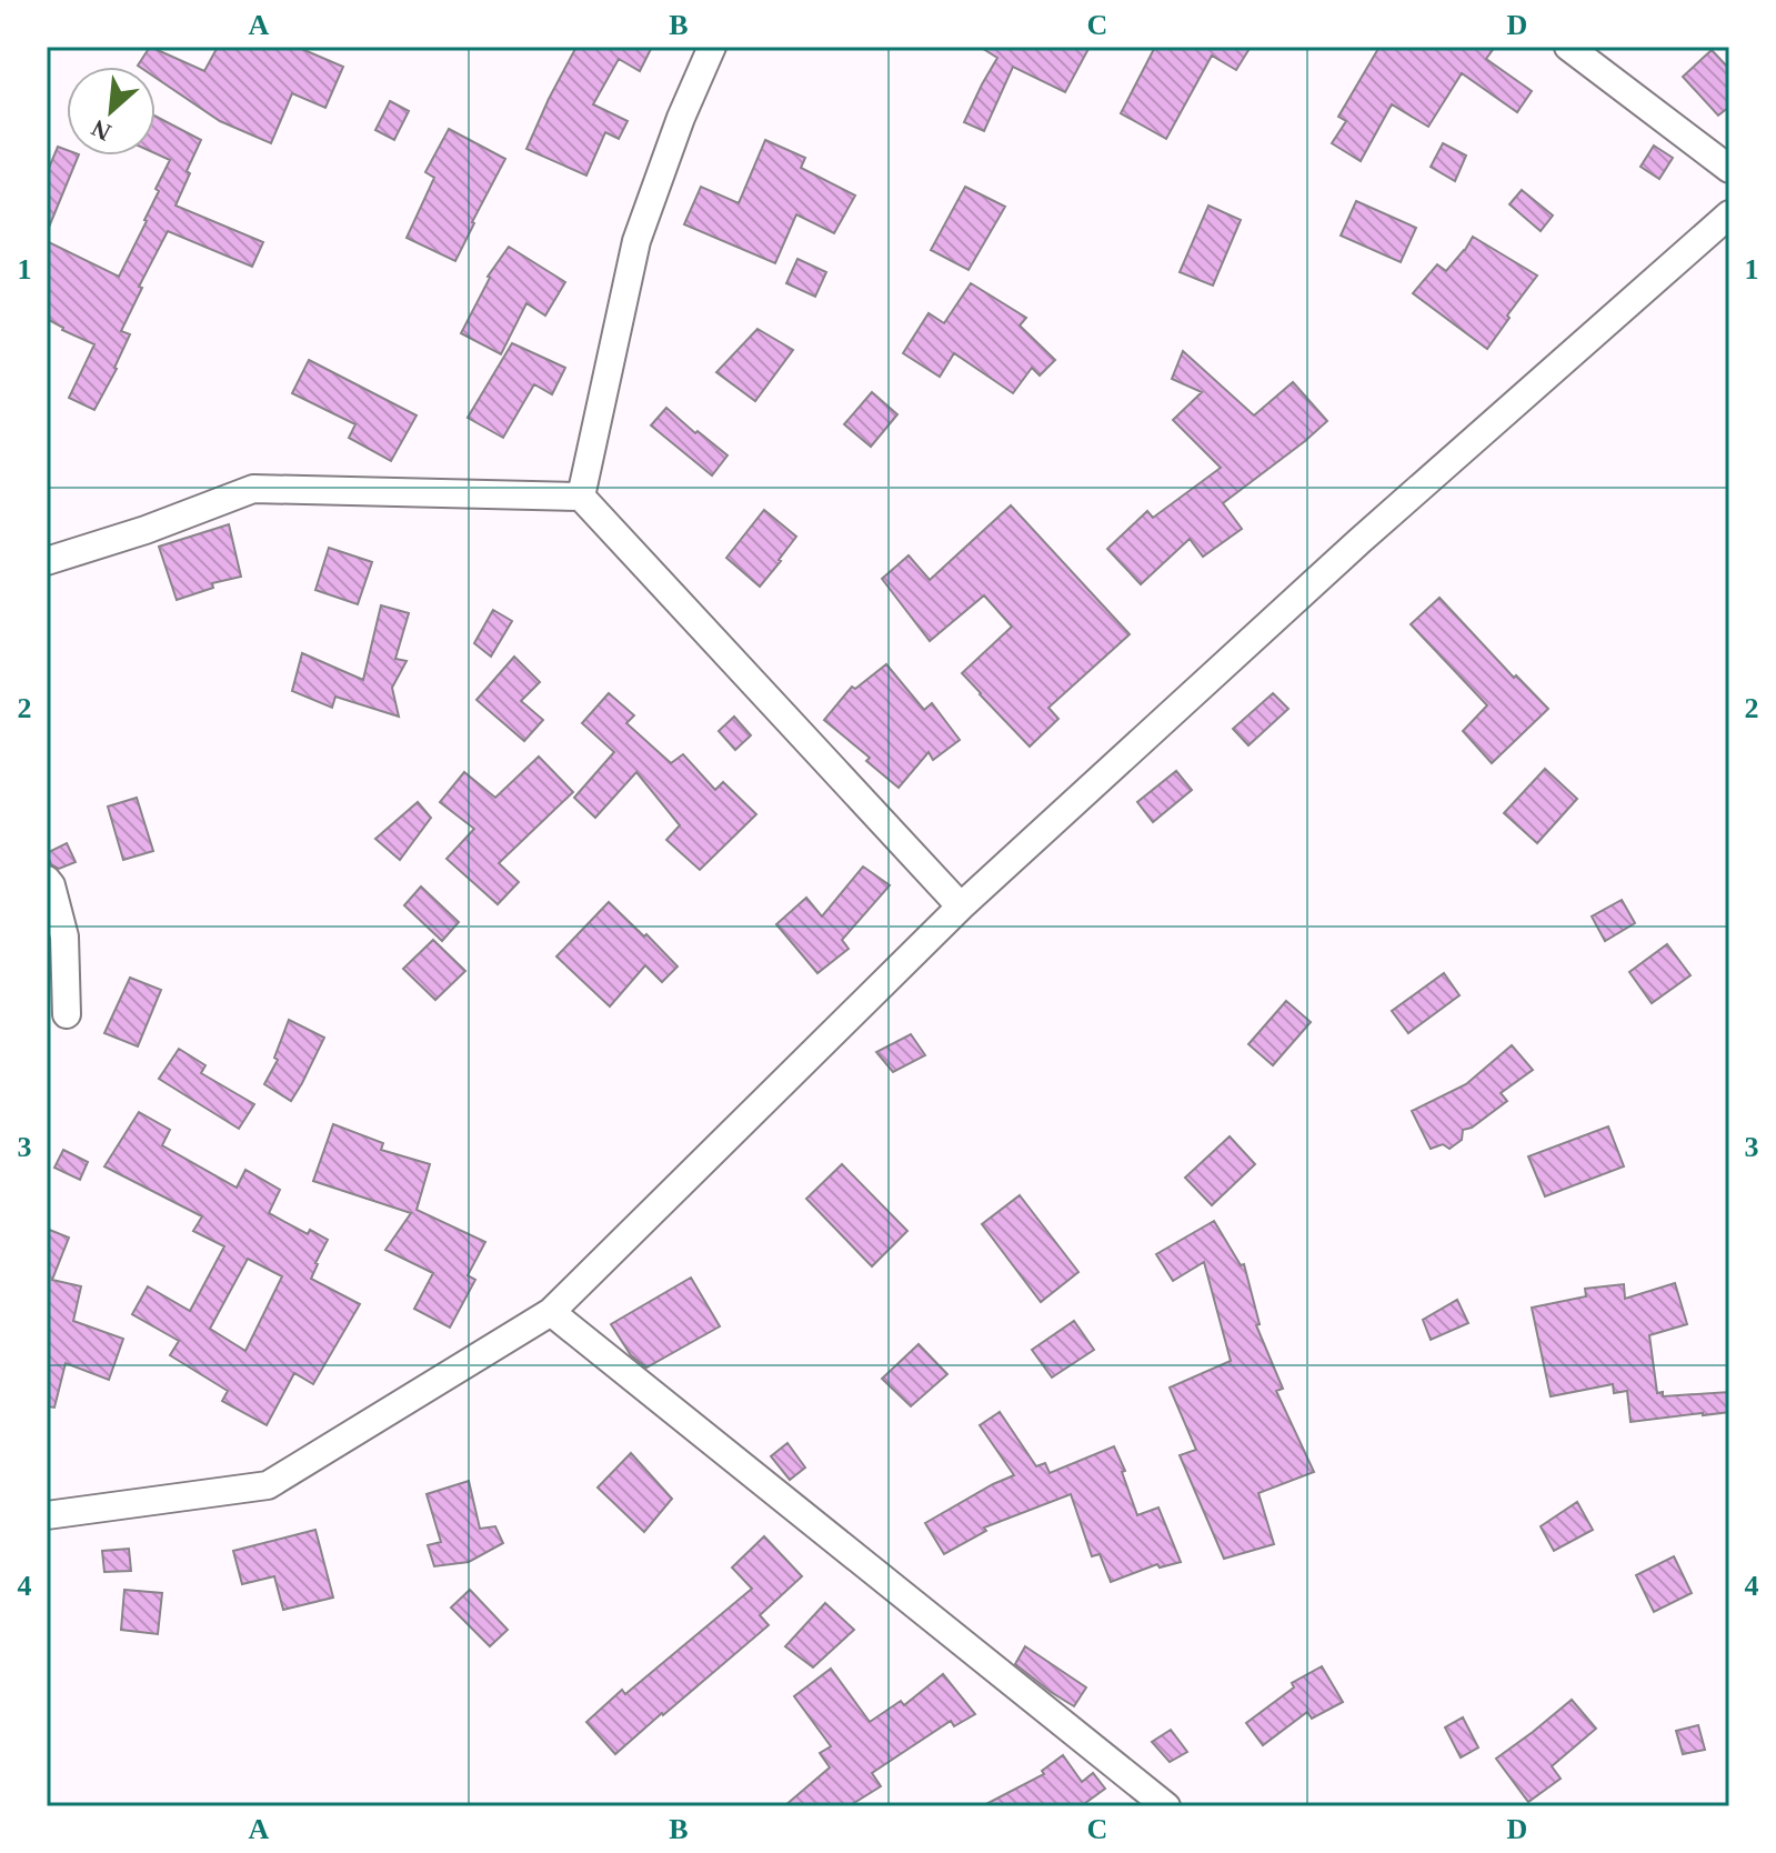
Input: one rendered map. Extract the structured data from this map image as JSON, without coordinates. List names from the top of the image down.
{
  "north": "bottom left",
  "grid": {
    "columns": [
      "A",
      "B",
      "C",
      "D"
    ],
    "rows": [
      "1",
      "2",
      "3",
      "4"
    ]
  }
}
